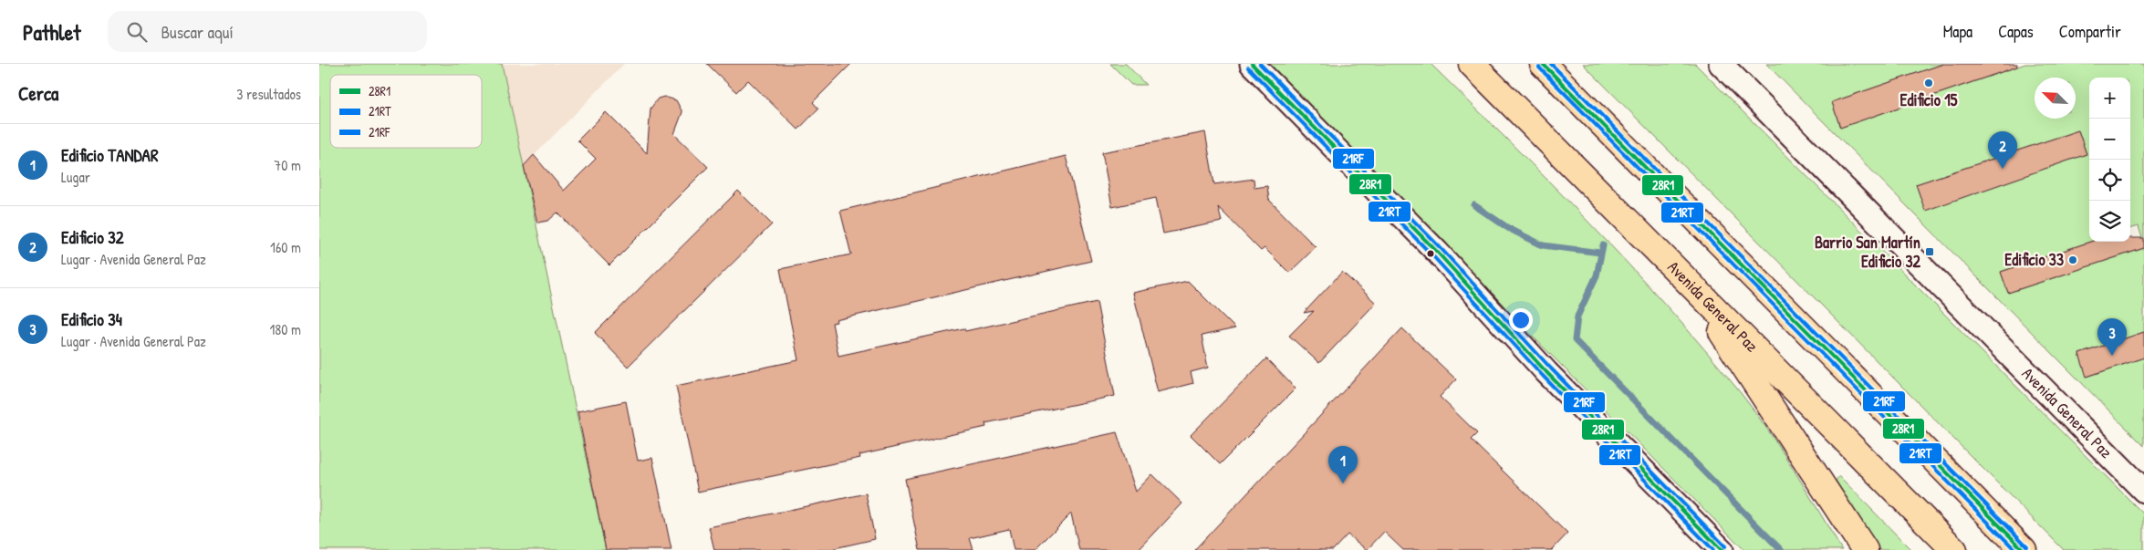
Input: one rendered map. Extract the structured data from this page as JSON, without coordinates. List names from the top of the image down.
{
  "streets": {
    "highway": ["Avenida General Paz"]
  },
  "places": {
    "other": ["Edificio 15", "Edificio 33"],
    "transit": ["Barrio San Martín Edificio 32"]
  },
  "lines": ["transit line 28R1", "transit line 21RF", "transit line 21RT"],
  "legend": ["28R1", "21RT", "21RF"],
  "north": "top left",
  "page": {
    "header": "Pathlet",
    "search": "Buscar aquí",
    "nav": ["Mapa", "Capas", "Compartir"],
    "heading": ["Cerca", "3 resultados"],
    "map_buttons": ["+", "−"],
    "list": [
      {
        "mark": "1",
        "name": "Edificio TANDAR",
        "note": "Lugar",
        "value": "70 m"
      },
      {
        "mark": "2",
        "name": "Edificio 32",
        "note": "Lugar · Avenida General Paz",
        "value": "160 m"
      },
      {
        "mark": "3",
        "name": "Edificio 34",
        "note": "Lugar · Avenida General Paz",
        "value": "180 m"
      }
    ],
    "pins": ["2", "3", "1"]
  }
}
